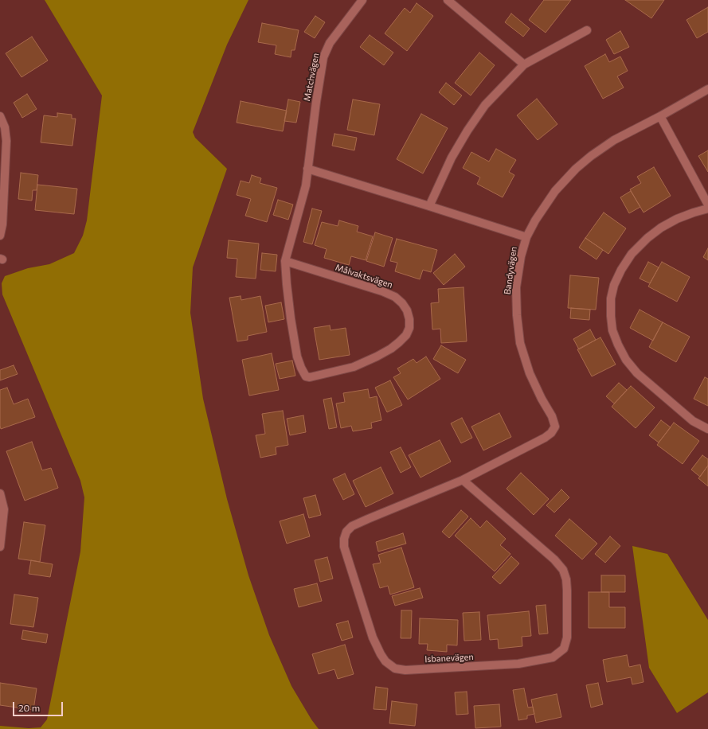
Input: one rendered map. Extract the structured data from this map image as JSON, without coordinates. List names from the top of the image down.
{
  "streets": {
    "street": [
      "Matchvägen",
      "Bandyvägen",
      "Målvaktsvägen",
      "Isbanevägen"
    ]
  },
  "crossings": [
    ["Matchvägen", "Målvaktsvägen"],
    ["Bandyvägen", "Isbanevägen"]
  ],
  "scale_bar": "20 m"
}
